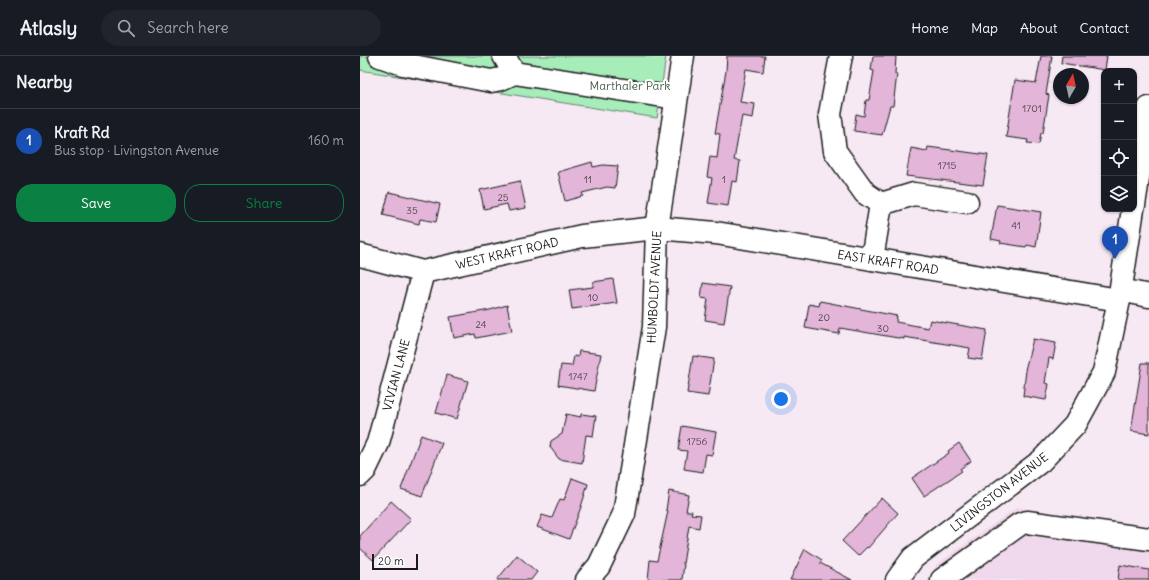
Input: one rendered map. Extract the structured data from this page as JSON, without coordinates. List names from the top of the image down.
{
  "streets": {
    "street": [
      "WEST KRAFT ROAD",
      "EAST KRAFT ROAD",
      "HUMBOLDT AVENUE",
      "VIVIAN LANE",
      "LIVINGSTON AVENUE"
    ]
  },
  "crossings": [
    ["WEST KRAFT ROAD", "EAST KRAFT ROAD"],
    ["WEST KRAFT ROAD", "HUMBOLDT AVENUE"],
    ["WEST KRAFT ROAD", "VIVIAN LANE"],
    ["EAST KRAFT ROAD", "HUMBOLDT AVENUE"],
    ["EAST KRAFT ROAD", "LIVINGSTON AVENUE"]
  ],
  "parks": ["Marthaler Park"],
  "house_numbers": [
    "1701",
    "1715",
    "11",
    "1",
    "25",
    "35",
    "41",
    "10",
    "20",
    "24",
    "30",
    "1747",
    "1756"
  ],
  "scale_bar": "20 m",
  "north": "top",
  "page": {
    "header": "Atlasly",
    "search": "Search here",
    "nav": [
      "Home",
      "Map",
      "About",
      "Contact"
    ],
    "heading": "Nearby",
    "map_buttons": ["+", "−"],
    "list": [
      {
        "mark": "1",
        "name": "Kraft Rd",
        "note": "Bus stop · Livingston Avenue",
        "value": "160 m"
      }
    ],
    "buttons": ["Save", "Share"],
    "pins": "1",
    "scale": "20 m"
  }
}
